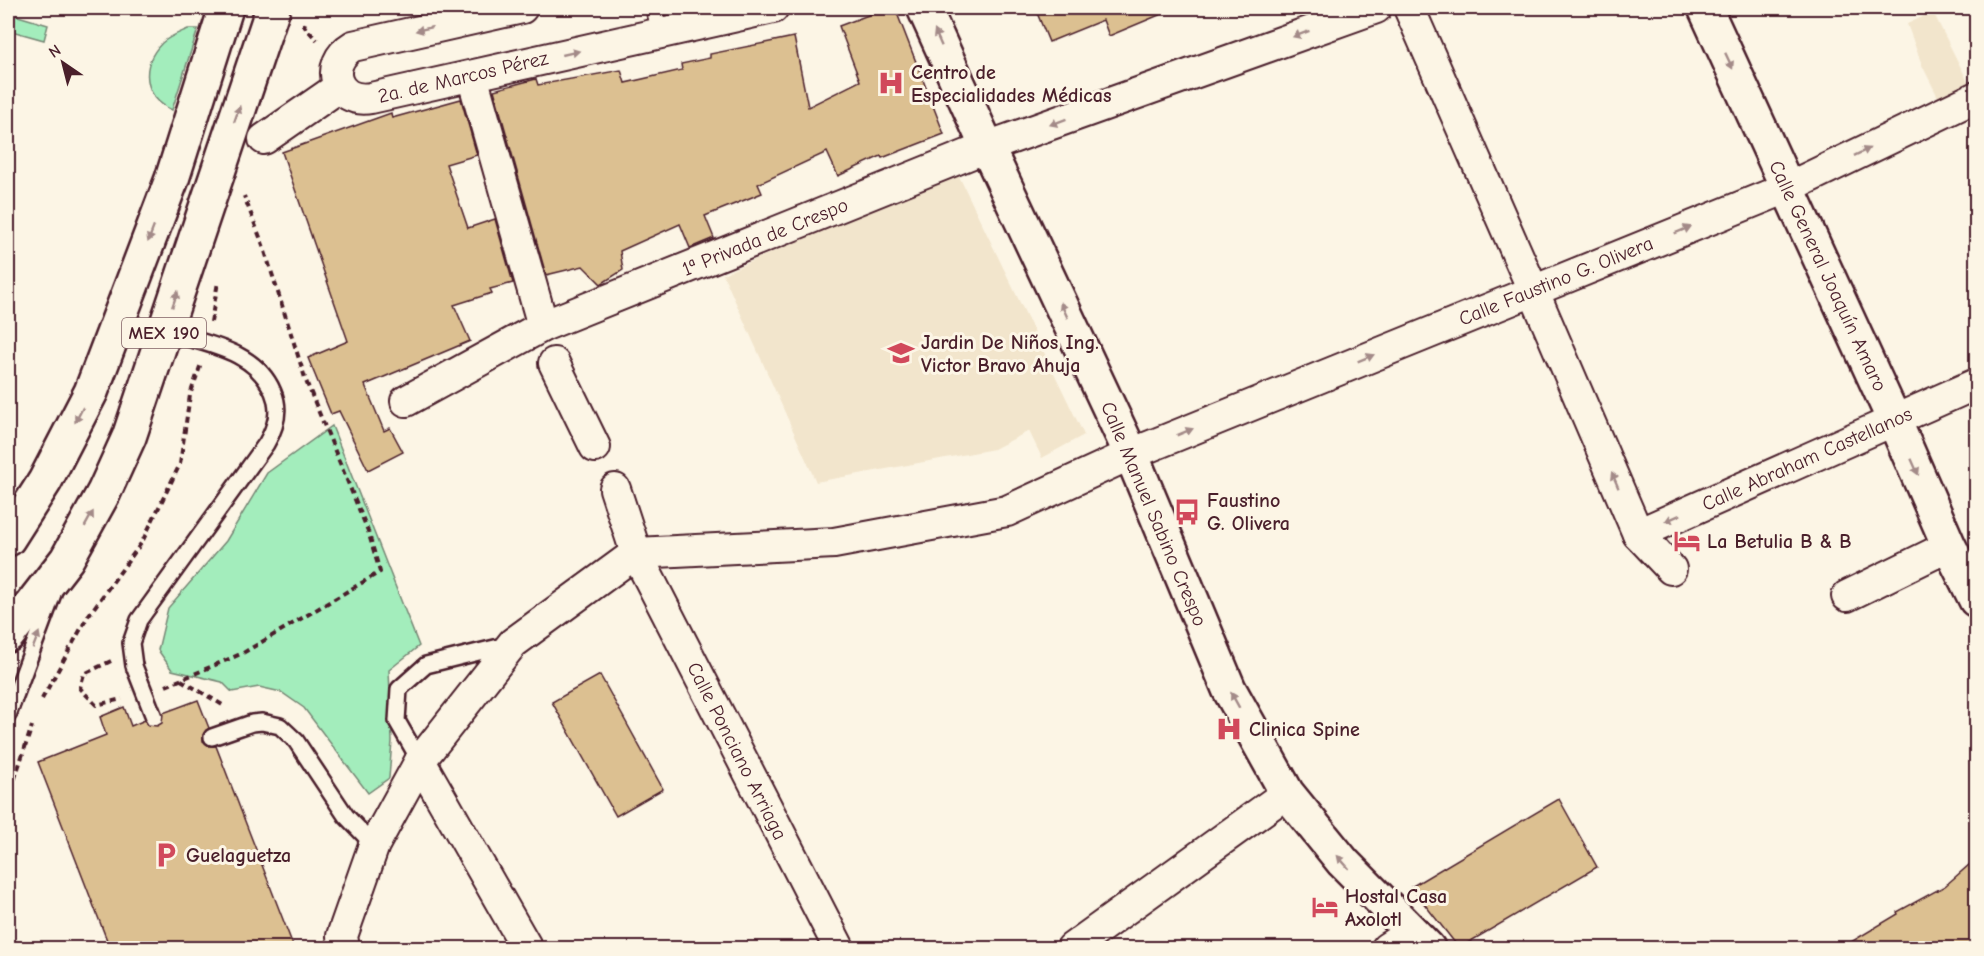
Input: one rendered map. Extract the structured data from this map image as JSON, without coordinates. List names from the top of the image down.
{
  "streets": {
    "street": [
      "2a. de Marcos Pérez",
      "1ª Privada de Crespo",
      "Calle General Joaquín Amaro",
      "Calle Faustino G. Olivera",
      "MEX 190",
      "Calle Abraham Castellanos",
      "Calle Manuel Sabino Crespo",
      "Calle Ponciano Arriaga"
    ]
  },
  "crossings": [
    ["1ª Privada de Crespo", "Calle Manuel Sabino Crespo"],
    ["Calle General Joaquín Amaro", "Calle Faustino G. Olivera"],
    ["Calle General Joaquín Amaro", "Calle Abraham Castellanos"],
    ["Calle Faustino G. Olivera", "Calle Manuel Sabino Crespo"],
    ["Calle Faustino G. Olivera", "Calle Ponciano Arriaga"]
  ],
  "one_way": [
    "2a. de Marcos Pérez",
    "1ª Privada de Crespo",
    "Calle Faustino G. Olivera",
    "Calle Manuel Sabino Crespo"
  ],
  "places": {
    "hospital": ["Centro de Especialidades Médicas", "Clinica Spine"],
    "school or university": ["Jardin De Niños Ing. Victor Bravo Ahuja"],
    "bus stop": ["Faustino G. Olivera"],
    "hotel": ["La Betulia B & B", "Hostal Casa Axolotl"],
    "parking": ["Guelaguetza"]
  },
  "north": "top left"
}
